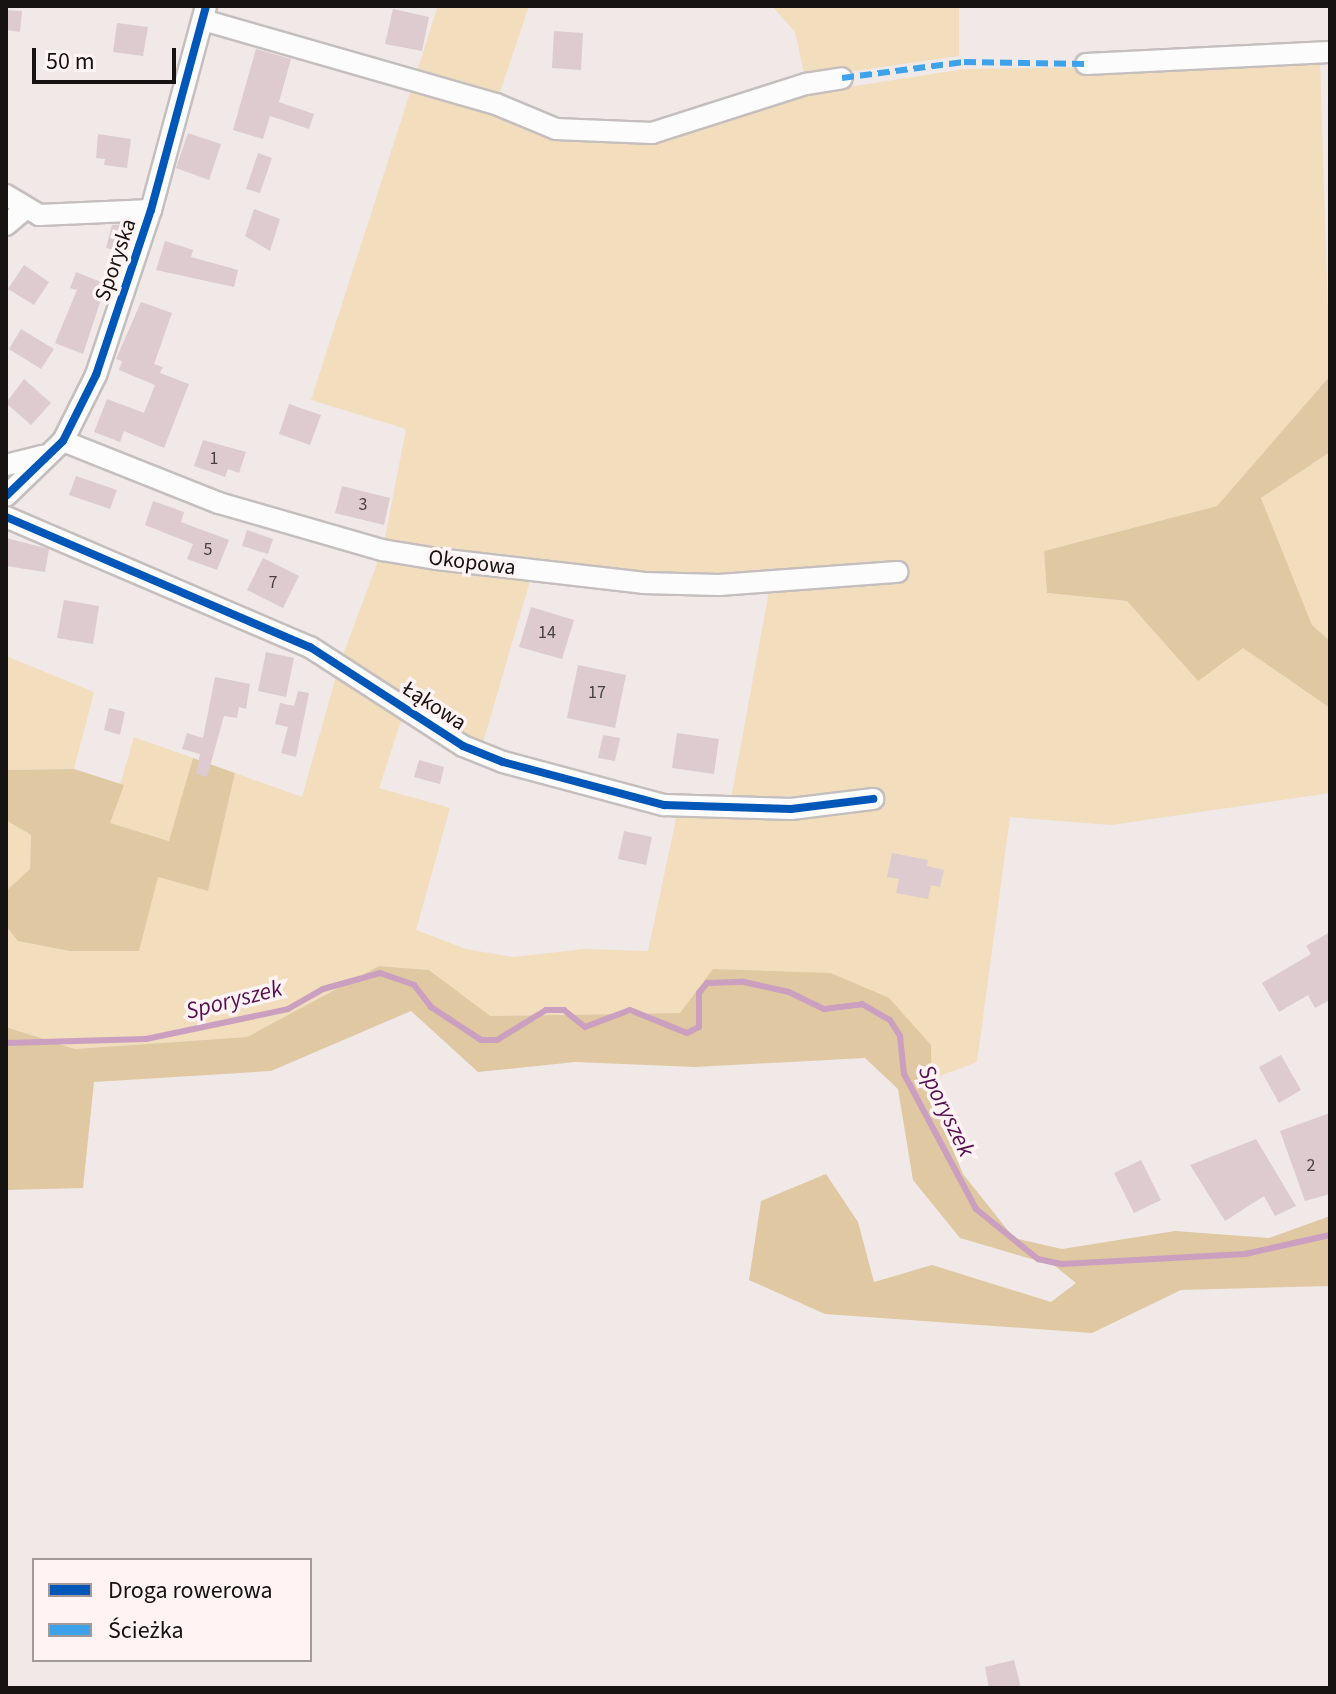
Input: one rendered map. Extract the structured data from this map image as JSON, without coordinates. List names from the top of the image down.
{
  "streets": {
    "street": ["Sporyska", "Okopowa", "Łąkowa"]
  },
  "crossings": [
    ["Sporyska", "Okopowa"]
  ],
  "water": ["Sporyszek"],
  "house_numbers": [
    "1",
    "3",
    "5",
    "7",
    "14",
    "17",
    "2"
  ],
  "legend": ["Droga rowerowa", "Ścieżka"],
  "scale_bar": "50 m"
}
